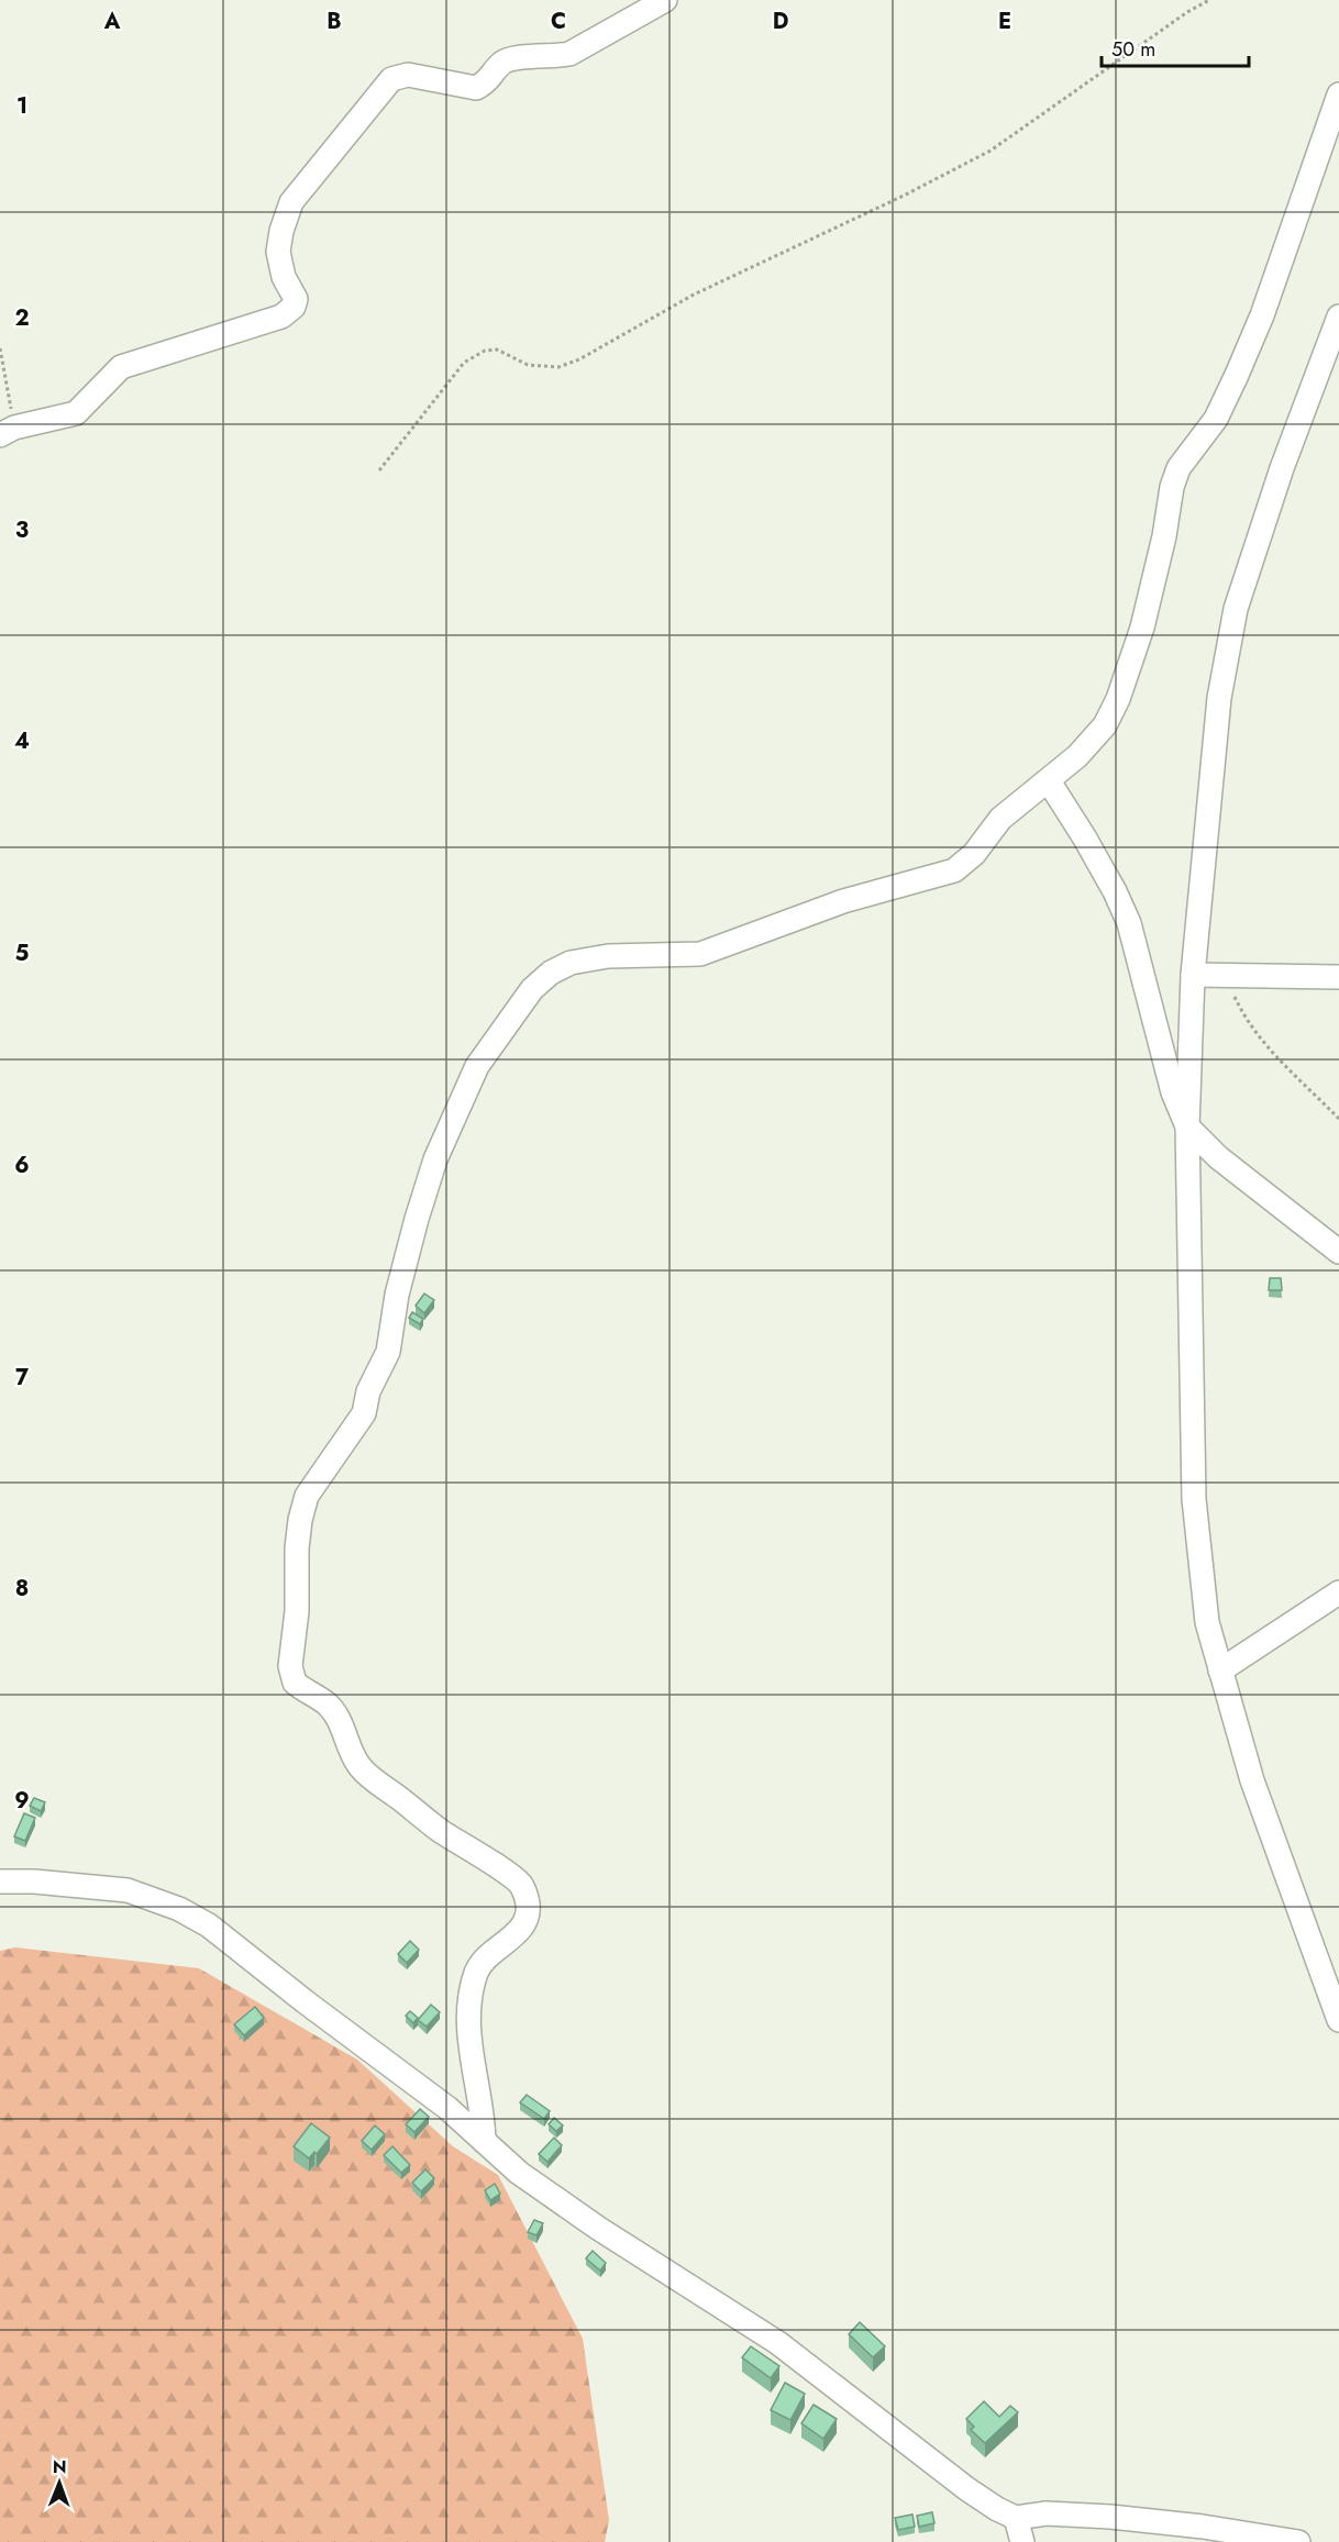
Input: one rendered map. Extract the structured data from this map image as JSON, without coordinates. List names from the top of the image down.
{
  "scale_bar": "50 m",
  "north": "top",
  "grid": {
    "columns": [
      "A",
      "B",
      "C",
      "D",
      "E"
    ],
    "rows": [
      "1",
      "2",
      "3",
      "4",
      "5",
      "6",
      "7",
      "8",
      "9"
    ]
  }
}
